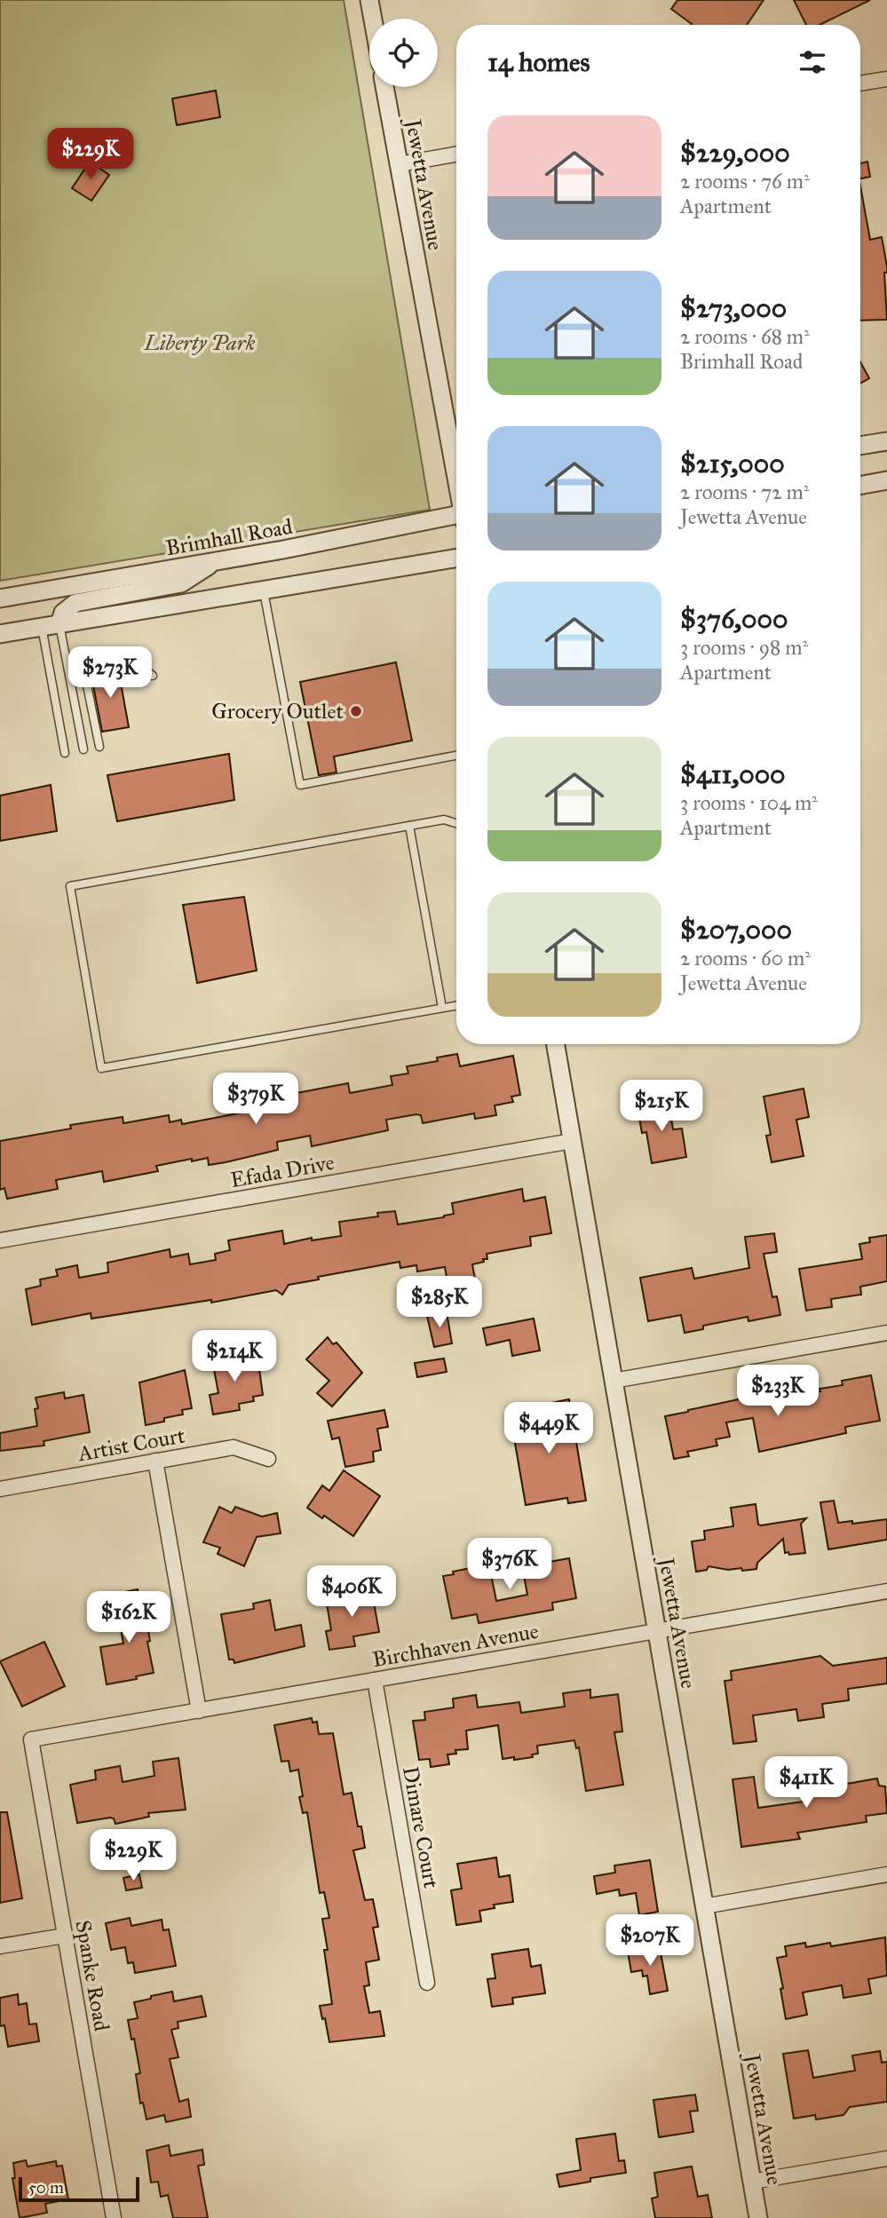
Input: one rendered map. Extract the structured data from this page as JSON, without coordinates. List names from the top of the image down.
{
  "streets": {
    "street": [
      "Jewetta Avenue",
      "Brimhall Road",
      "Efada Drive",
      "Artist Court",
      "Birchhaven Avenue",
      "Dimare Court",
      "Spanke Road"
    ]
  },
  "crossings": [
    ["Jewetta Avenue", "Efada Drive"],
    ["Jewetta Avenue", "Birchhaven Avenue"],
    ["Birchhaven Avenue", "Dimare Court"],
    ["Birchhaven Avenue", "Spanke Road"]
  ],
  "parks": ["Liberty Park"],
  "places": ["Grocery Outlet"],
  "scale_bar": "50 m",
  "page": {
    "heading": "14 homes",
    "list": [
      {
        "name": "$229,000",
        "note": "2 rooms · 76 m² · Apartment"
      },
      {
        "name": "$273,000",
        "note": "2 rooms · 68 m² · Brimhall Road"
      },
      {
        "name": "$215,000",
        "note": "2 rooms · 72 m² · Jewetta Avenue"
      },
      {
        "name": "$376,000",
        "note": "3 rooms · 98 m² · Apartment"
      },
      {
        "name": "$411,000",
        "note": "3 rooms · 104 m² · Apartment"
      },
      {
        "name": "$207,000",
        "note": "2 rooms · 60 m² · Jewetta Avenue"
      }
    ],
    "price": [
      "$229K",
      "$273K",
      "$379K",
      "$215K",
      "$285K",
      "$214K",
      "$233K",
      "$449K",
      "$376K",
      "$406K",
      "$162K",
      "$411K",
      "$229K",
      "$207K"
    ],
    "scale": "50 m"
  }
}
